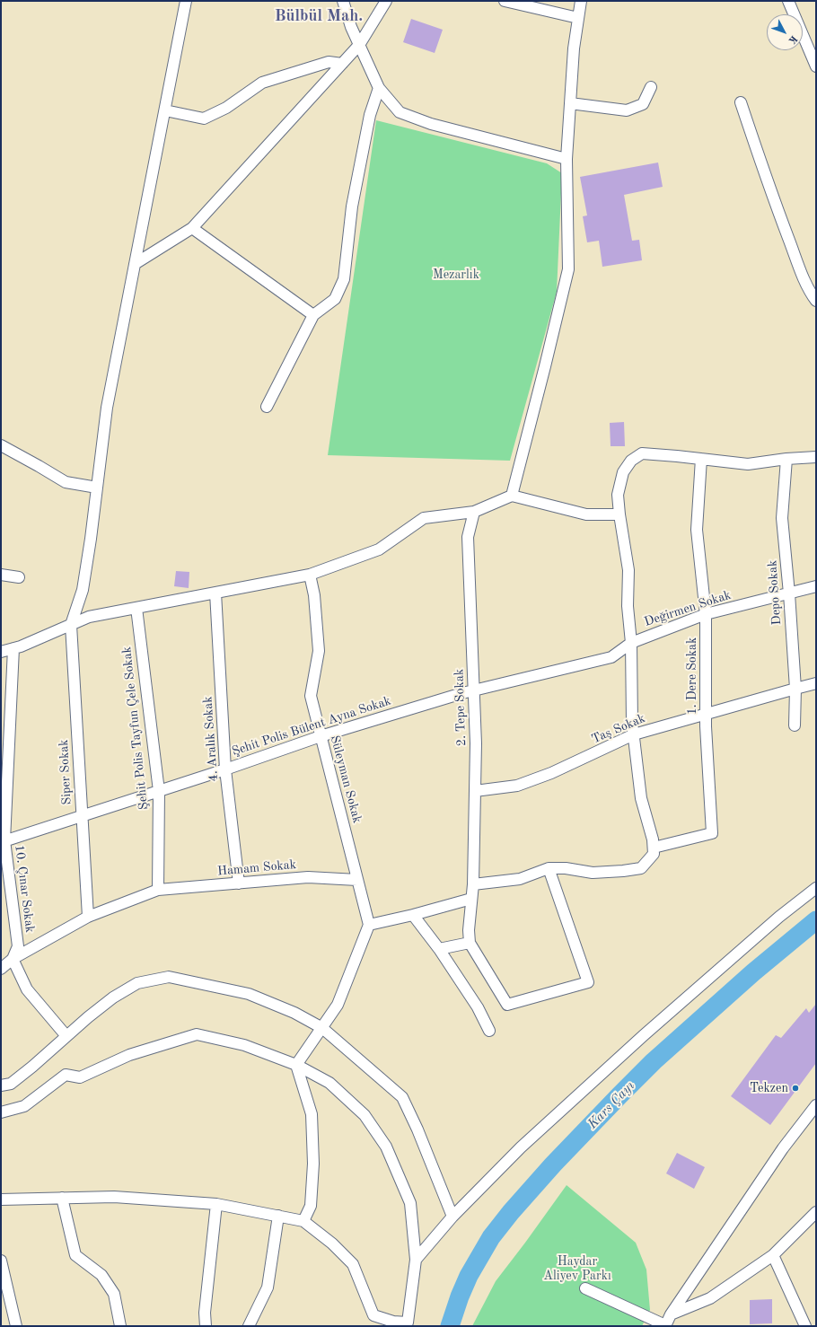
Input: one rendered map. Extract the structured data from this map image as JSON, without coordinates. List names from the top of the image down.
{
  "streets": {
    "street": [
      "Depo Sokak",
      "Değirmen Sokak",
      "1. Dere Sokak",
      "2. Tepe Sokak",
      "Şehit Polis Bülent Ayna Sokak",
      "Şehit Polis Tayfun Çele Sokak",
      "Taş Sokak",
      "4. Aralık Sokak",
      "Siper Sokak",
      "Süleyman Sokak",
      "Hamam Sokak",
      "10. Çınar Sokak"
    ]
  },
  "crossings": [
    ["Depo Sokak", "Değirmen Sokak"],
    ["Depo Sokak", "Taş Sokak"],
    ["Değirmen Sokak", "1. Dere Sokak"],
    ["Değirmen Sokak", "Şehit Polis Bülent Ayna Sokak"],
    ["1. Dere Sokak", "Taş Sokak"],
    ["2. Tepe Sokak", "Şehit Polis Bülent Ayna Sokak"],
    ["2. Tepe Sokak", "Taş Sokak"],
    ["Şehit Polis Bülent Ayna Sokak", "Şehit Polis Tayfun Çele Sokak"],
    ["Şehit Polis Bülent Ayna Sokak", "4. Aralık Sokak"],
    ["Şehit Polis Bülent Ayna Sokak", "Siper Sokak"],
    ["Şehit Polis Bülent Ayna Sokak", "Süleyman Sokak"],
    ["Şehit Polis Bülent Ayna Sokak", "10. Çınar Sokak"],
    ["Şehit Polis Tayfun Çele Sokak", "Hamam Sokak"],
    ["4. Aralık Sokak", "Hamam Sokak"],
    ["Siper Sokak", "Hamam Sokak"],
    ["Süleyman Sokak", "Hamam Sokak"],
    ["Hamam Sokak", "10. Çınar Sokak"]
  ],
  "districts": ["Bülbül Mah."],
  "water": ["Kars Çayı"],
  "parks": ["Mezarlık", "Haydar Aliyev Parkı"],
  "places": ["Tekzen"],
  "north": "bottom right"
}
